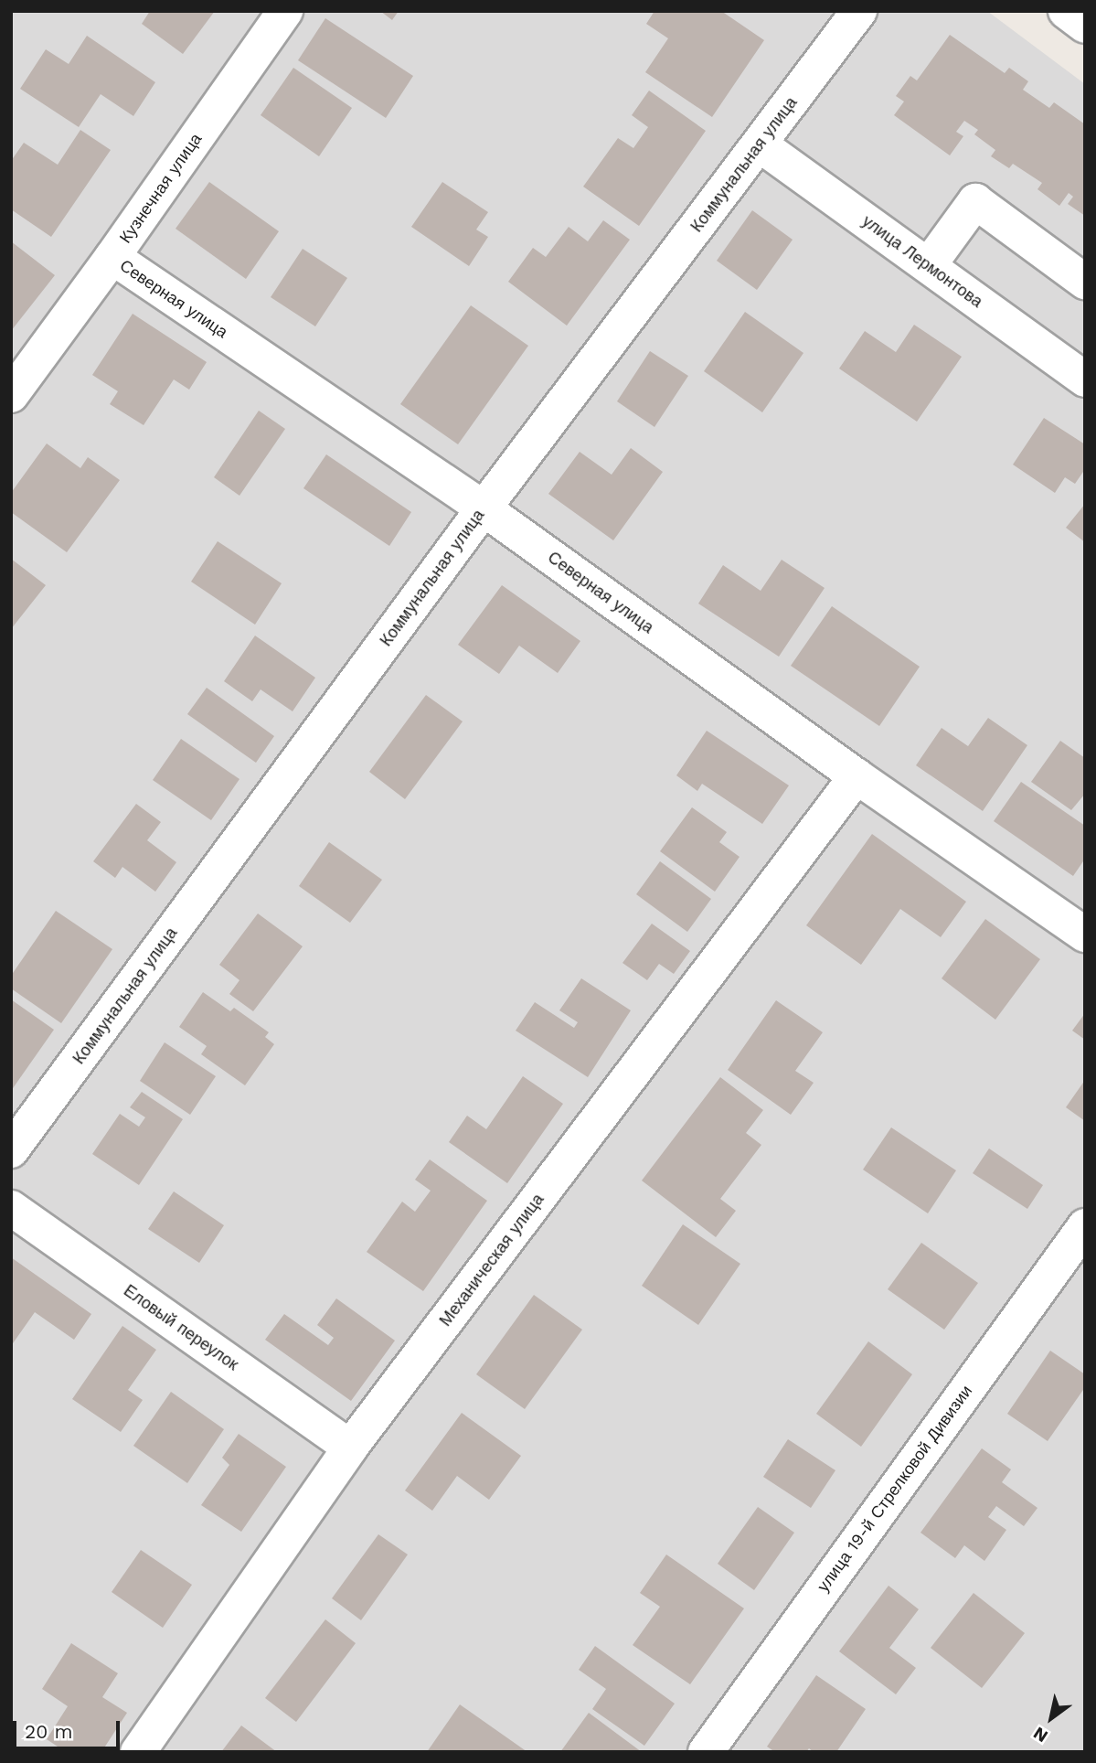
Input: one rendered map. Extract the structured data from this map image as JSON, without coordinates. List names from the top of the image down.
{
  "streets": {
    "street": [
      "Коммунальная улица",
      "Кузнечная улица",
      "улица Лермонтова",
      "Северная улица",
      "Механическая улица",
      "Еловый переулок",
      "улица 19-й Стрелковой Дивизии"
    ]
  },
  "crossings": [
    ["Коммунальная улица", "улица Лермонтова"],
    ["Коммунальная улица", "Северная улица"],
    ["Кузнечная улица", "Северная улица"],
    ["Северная улица", "Механическая улица"],
    ["Механическая улица", "Еловый переулок"]
  ],
  "scale_bar": "20 m",
  "north": "bottom left"
}
